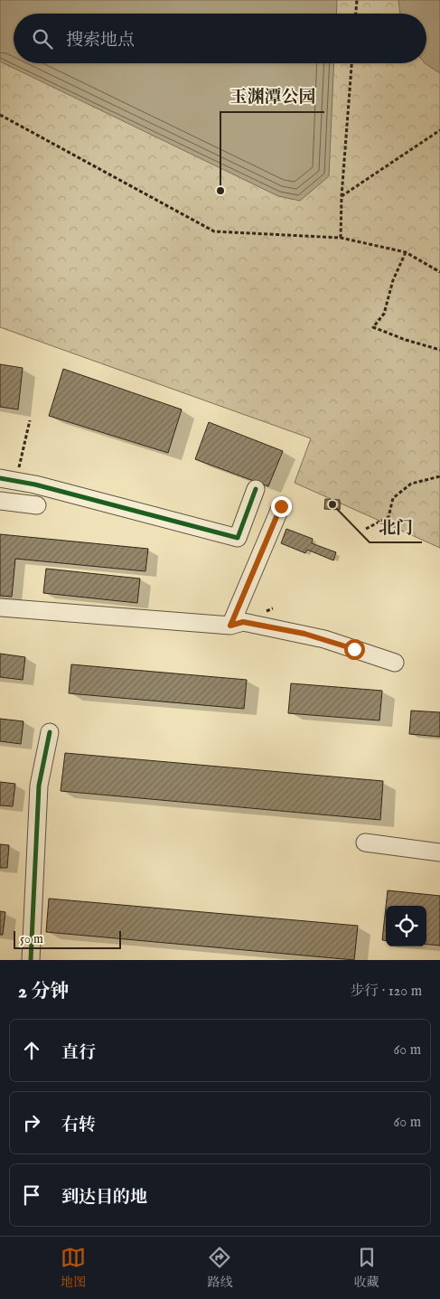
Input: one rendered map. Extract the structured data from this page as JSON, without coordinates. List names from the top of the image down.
{
  "places": ["玉渊潭公园", "北门"],
  "scale_bar": "50 m",
  "page": {
    "search": "搜索地点",
    "scale": "50 m",
    "heading": ["2 分钟", "步行 · 120 m"],
    "list": [
      ["直行", "60 m"],
      ["右转", "60 m"],
      "到达目的地"
    ],
    "nav": ["地图", "路线", "收藏"]
  }
}
